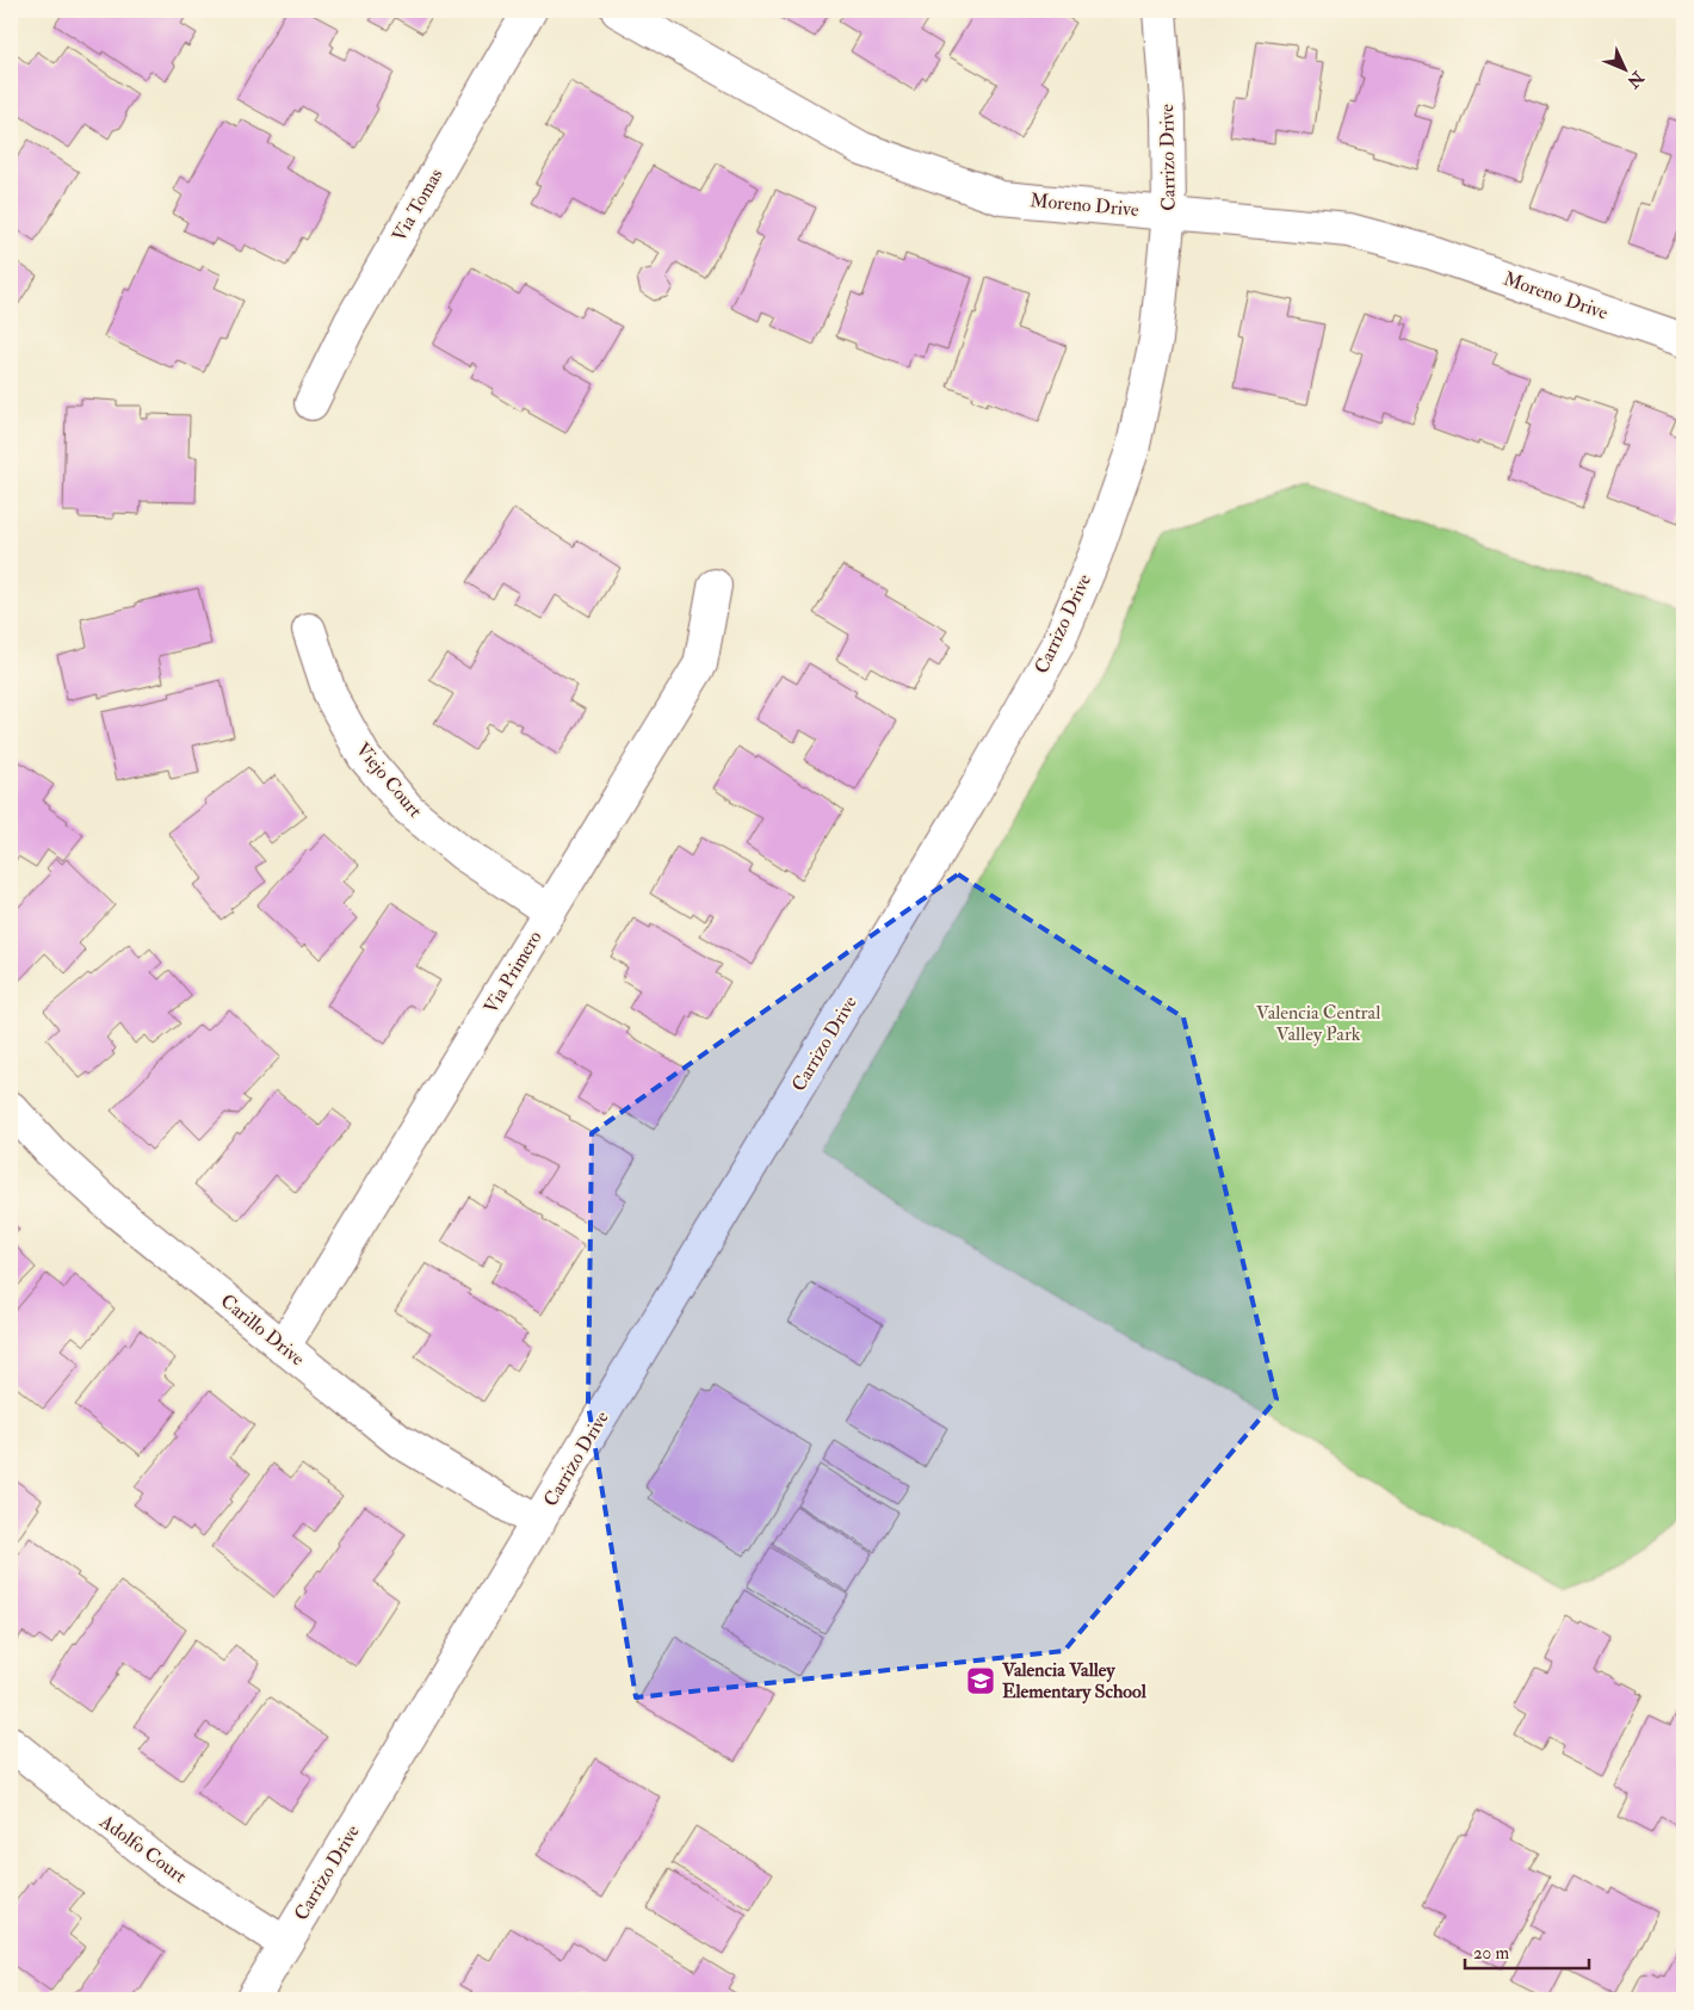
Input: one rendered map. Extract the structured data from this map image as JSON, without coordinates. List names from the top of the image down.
{
  "streets": {
    "street": [
      "Carrizo Drive",
      "Via Tomas",
      "Moreno Drive",
      "Viejo Court",
      "Via Primero",
      "Carillo Drive",
      "Adolfo Court"
    ]
  },
  "crossings": [
    ["Carrizo Drive", "Moreno Drive"],
    ["Carrizo Drive", "Carillo Drive"],
    ["Carrizo Drive", "Adolfo Court"],
    ["Viejo Court", "Via Primero"],
    ["Via Primero", "Carillo Drive"]
  ],
  "parks": ["Valencia Central Valley Park"],
  "places": {
    "school or university": ["Valencia Valley Elementary School"]
  },
  "scale_bar": "20 m",
  "north": "bottom right"
}
